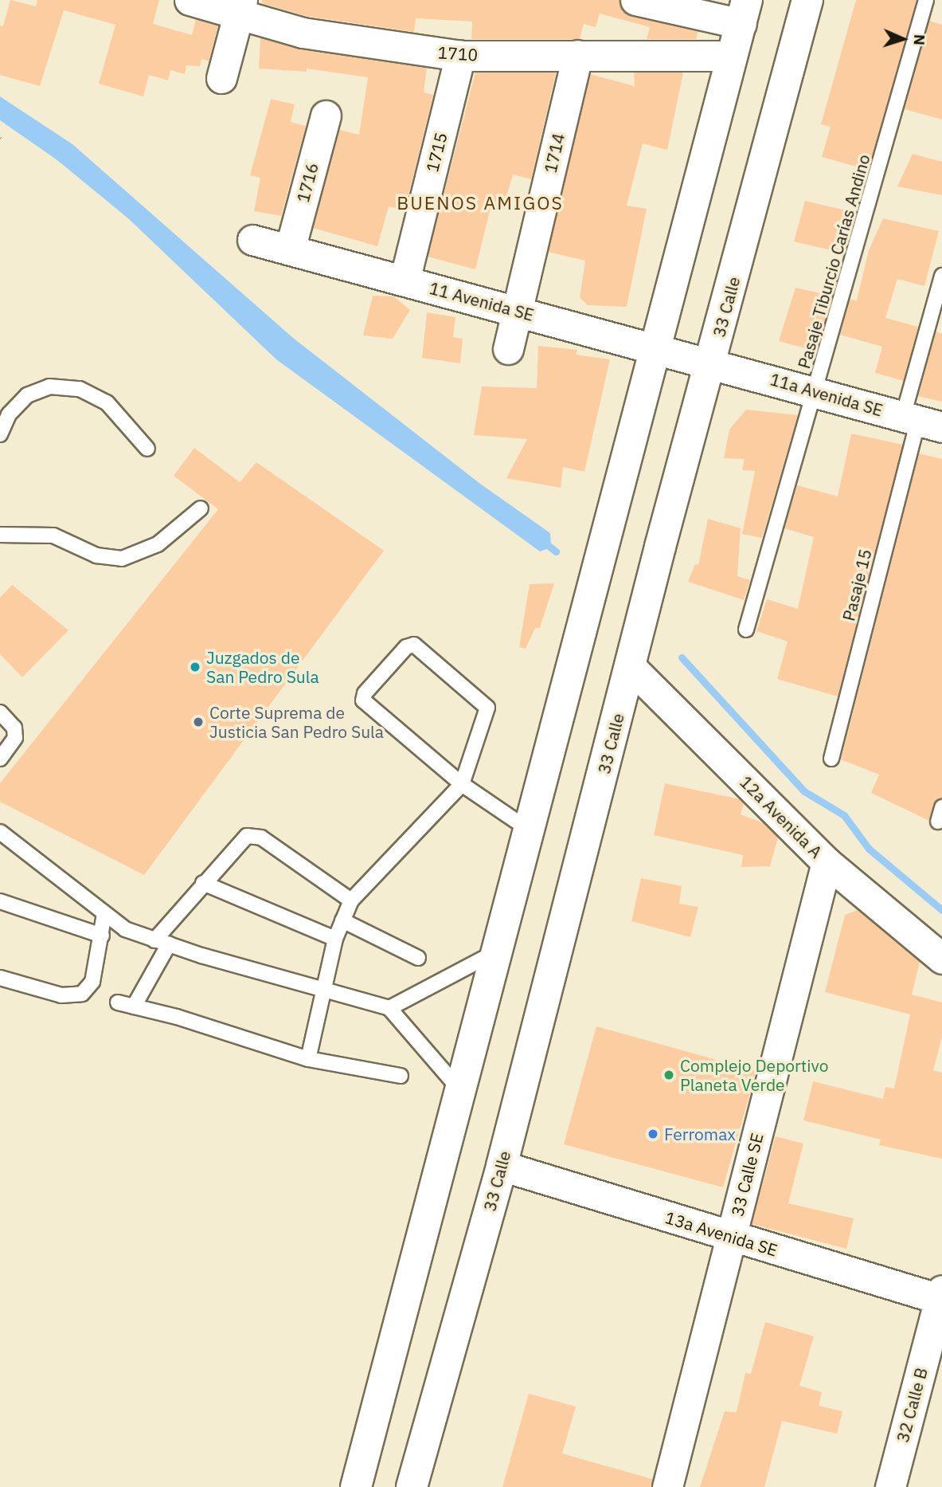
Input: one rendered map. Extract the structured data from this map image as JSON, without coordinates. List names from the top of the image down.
{
  "streets": {
    "main road": ["33 Calle"],
    "street": [
      "1710",
      "1715",
      "1714",
      "1716",
      "11 Avenida SE",
      "11a Avenida SE",
      "12a Avenida A",
      "33 Calle SE",
      "13a Avenida SE",
      "32 Calle B"
    ],
    "lane": ["Pasaje Tiburcio Carías Andino", "Pasaje 15"]
  },
  "crossings": [
    ["1710", "1715"],
    ["1710", "1714"],
    ["1715", "11 Avenida SE"],
    ["1714", "11 Avenida SE"],
    ["1716", "11 Avenida SE"],
    ["Pasaje Tiburcio Carías Andino", "11a Avenida SE"],
    ["11 Avenida SE", "33 Calle"],
    ["11 Avenida SE", "11a Avenida SE"],
    ["33 Calle", "11a Avenida SE"],
    ["33 Calle", "12a Avenida A"],
    ["33 Calle", "13a Avenida SE"],
    ["11a Avenida SE", "Pasaje 15"],
    ["12a Avenida A", "33 Calle SE"],
    ["33 Calle SE", "13a Avenida SE"],
    ["13a Avenida SE", "32 Calle B"]
  ],
  "districts": ["BUENOS AMIGOS"],
  "places": [
    "Juzgados de San Pedro Sula",
    "Corte Suprema de Justicia San Pedro Sula",
    "Complejo Deportivo Planeta Verde",
    "Ferromax"
  ],
  "north": "right"
}
